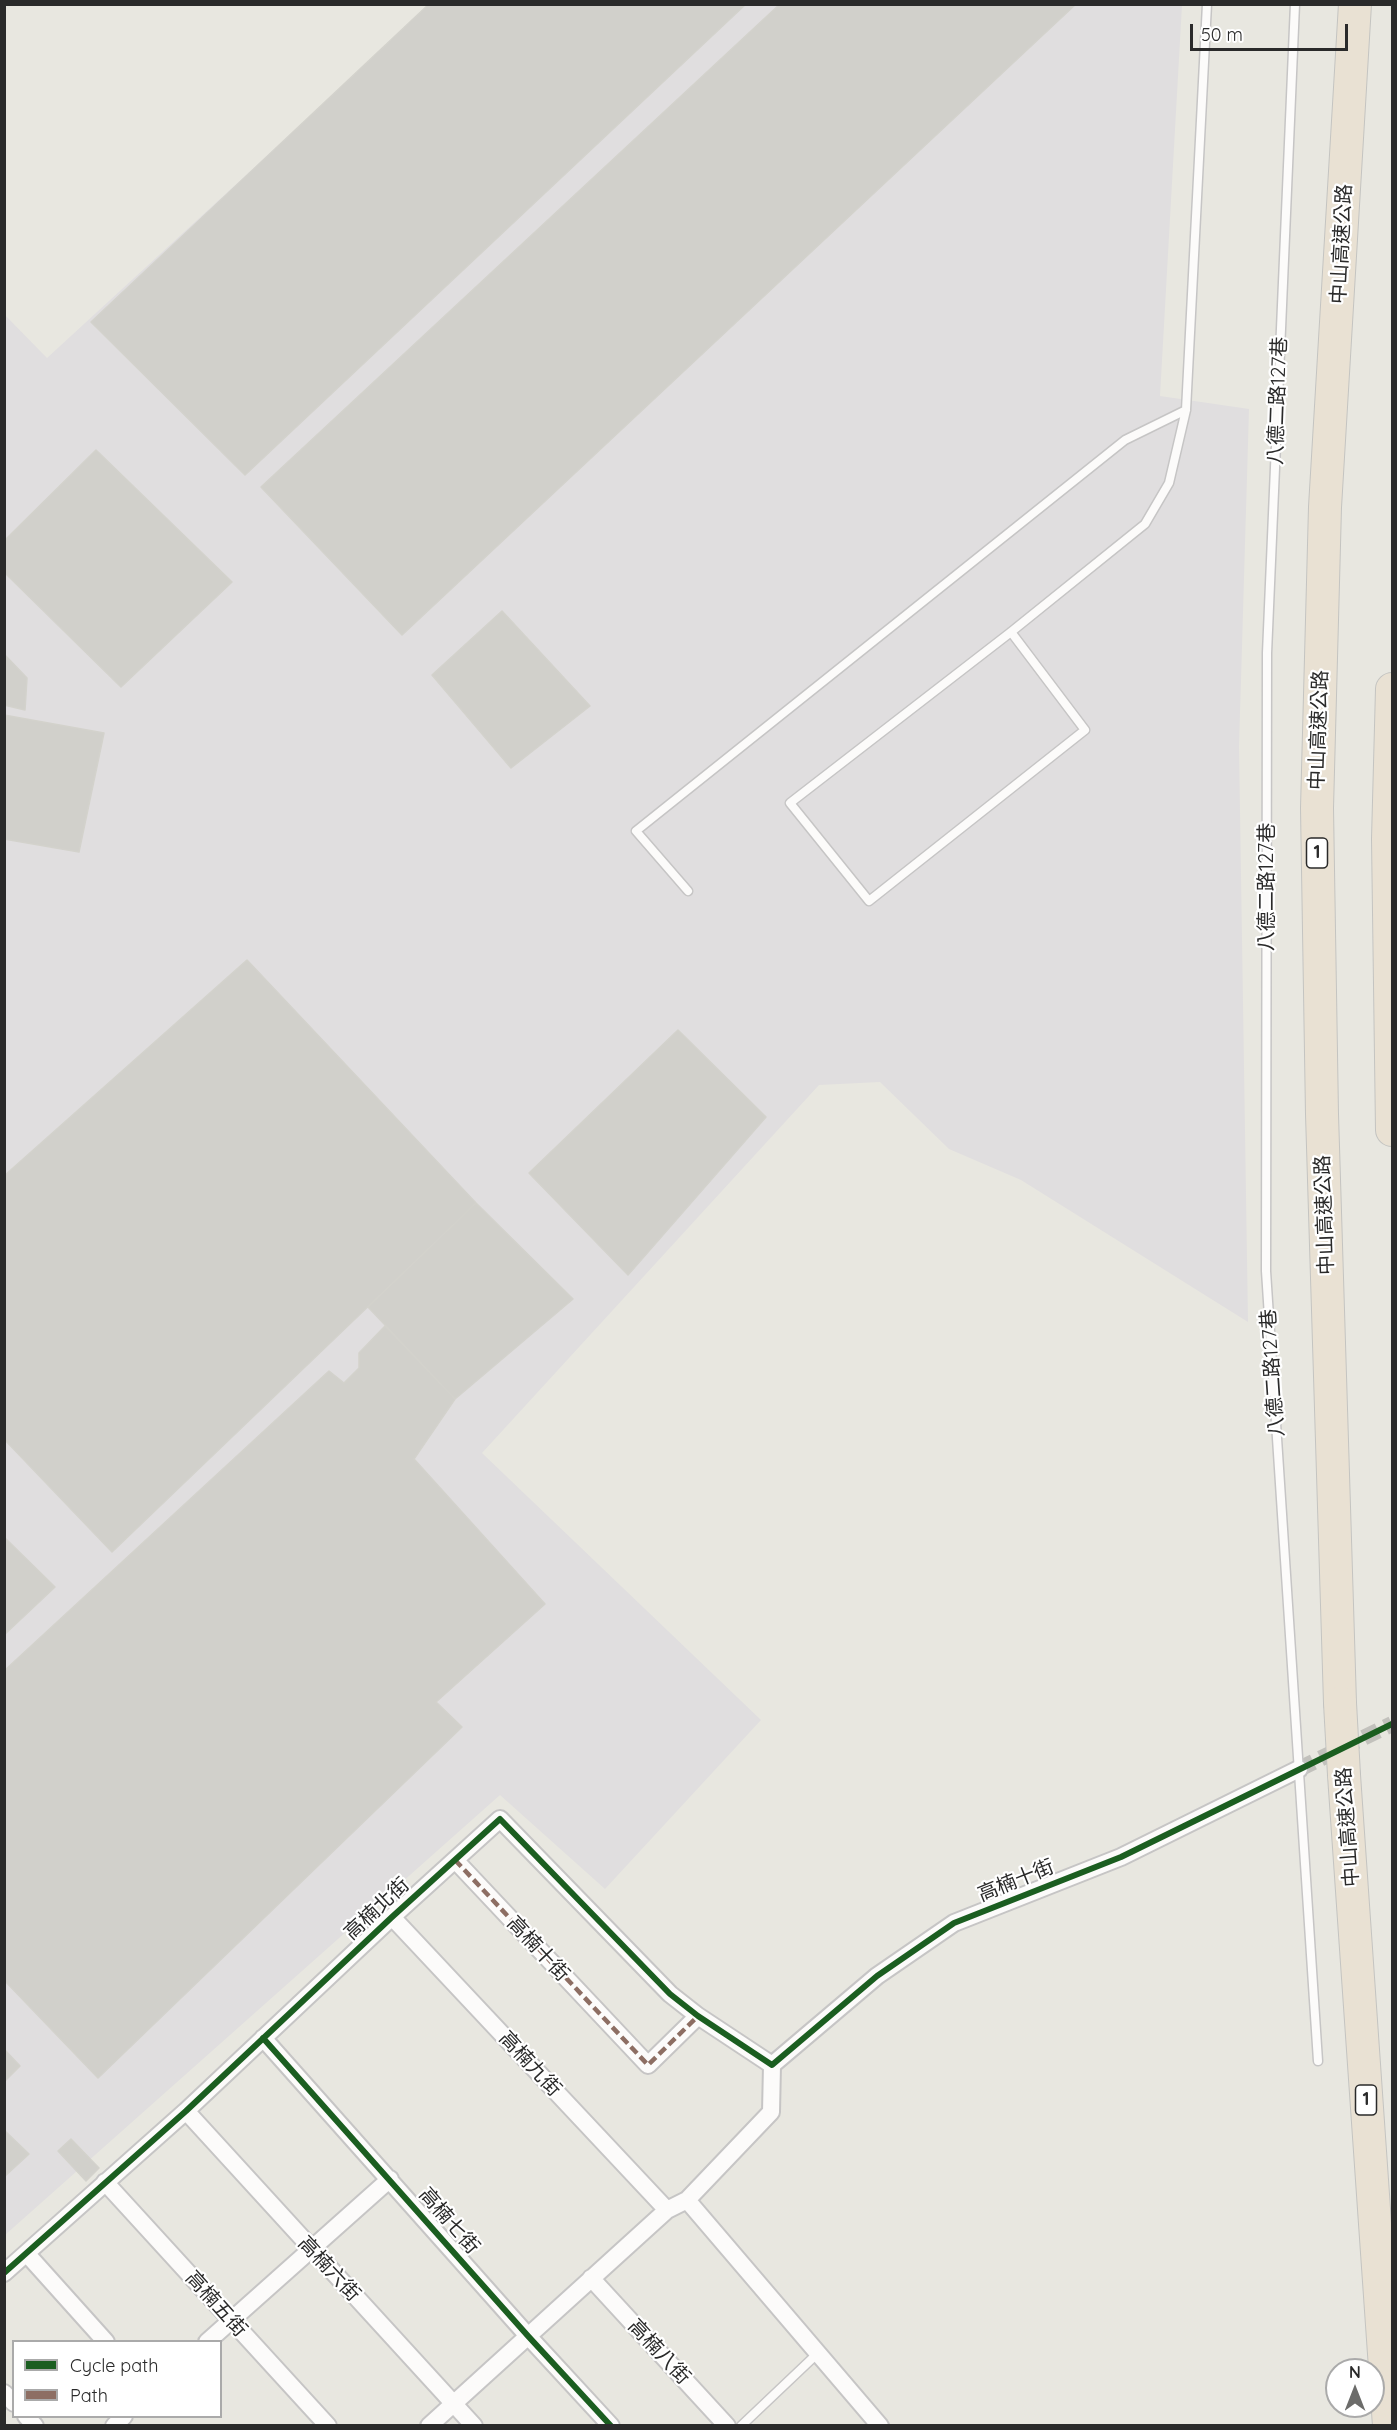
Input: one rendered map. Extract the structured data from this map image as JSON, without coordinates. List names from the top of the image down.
{
  "streets": {
    "highway": ["中山高速公路", "1"],
    "street": [
      "高楠十街",
      "高楠北街",
      "高楠九街",
      "高楠七街",
      "高楠六街",
      "高楠五街",
      "高楠八街"
    ],
    "lane": ["八德二路127巷"]
  },
  "crossings": [
    ["八德二路127巷", "高楠十街"],
    ["高楠十街", "高楠北街"],
    ["高楠北街", "高楠九街"],
    ["高楠北街", "高楠七街"],
    ["高楠北街", "高楠六街"],
    ["高楠北街", "高楠五街"]
  ],
  "legend": ["Cycle path", "Path"],
  "scale_bar": "50 m",
  "north": "top"
}
